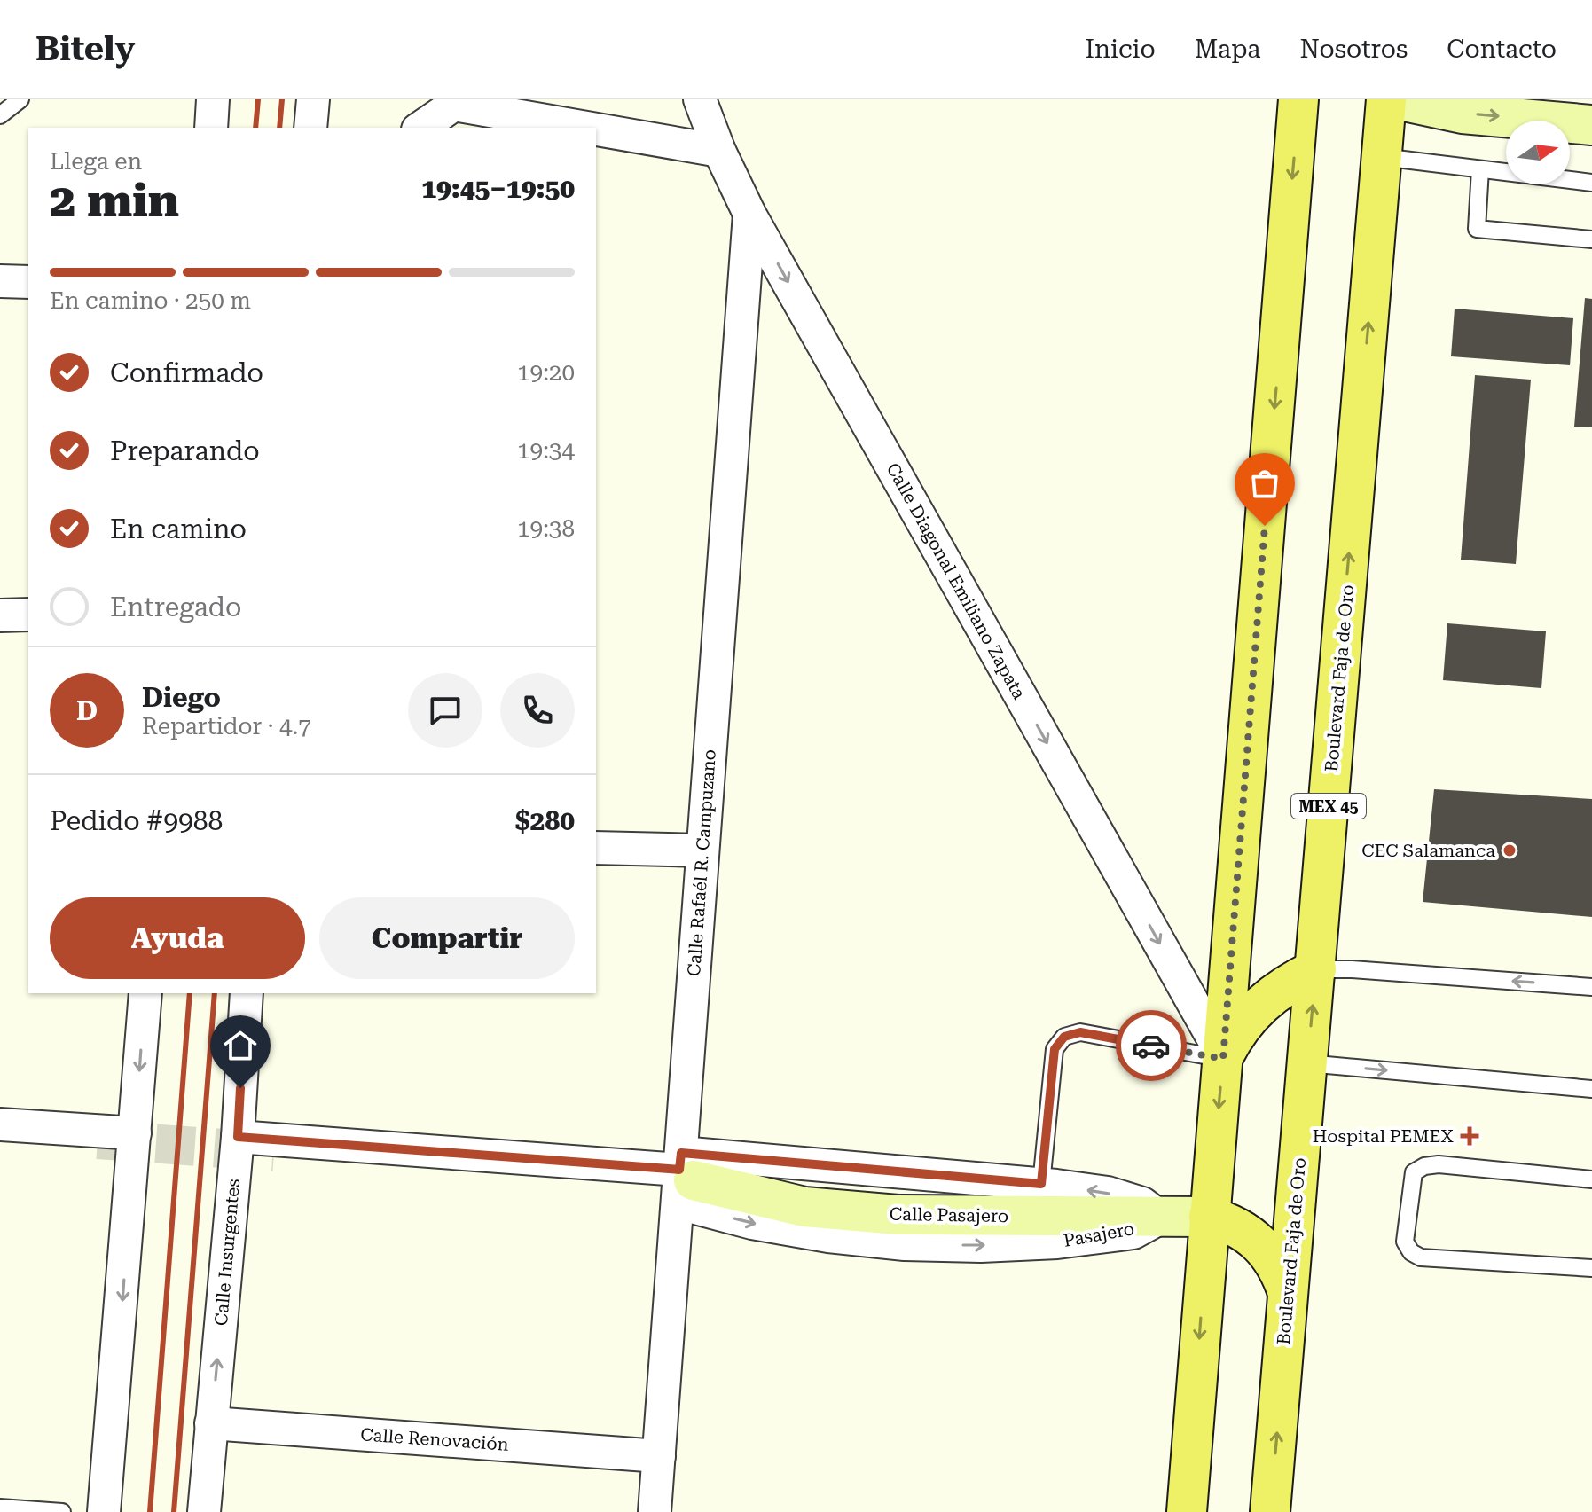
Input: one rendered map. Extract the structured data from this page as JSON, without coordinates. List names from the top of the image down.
{
  "streets": {
    "main road": ["Boulevard Faja de Oro", "MEX 45"],
    "street": [
      "Calle Diagonal Emiliano Zapata",
      "Calle Rafaél R. Campuzano",
      "Calle Pasajero",
      "Pasajero",
      "Calle Insurgentes",
      "Calle Renovación"
    ]
  },
  "crossings": [
    ["Calle Diagonal Emiliano Zapata", "Calle Rafaél R. Campuzano"],
    ["Calle Rafaél R. Campuzano", "Calle Pasajero"],
    ["Calle Rafaél R. Campuzano", "Pasajero"],
    ["Calle Rafaél R. Campuzano", "Calle Renovación"],
    ["Calle Pasajero", "Pasajero"],
    ["Calle Pasajero", "Calle Insurgentes"],
    ["Calle Insurgentes", "Calle Renovación"]
  ],
  "one_way": ["Calle Diagonal Emiliano Zapata"],
  "places": {
    "other": ["CEC Salamanca"],
    "health": ["Hospital PEMEX"]
  },
  "north": "right",
  "page": {
    "header": "Bitely",
    "nav": [
      "Inicio",
      "Mapa",
      "Nosotros",
      "Contacto"
    ],
    "heading": ["2 min", "Llega en", "19:45–19:50"],
    "panel": [
      "Diego",
      "Repartidor · 4.7",
      "Pedido #9988",
      "$280"
    ],
    "bar": "En camino · 250 m",
    "list": [
      ["Confirmado", "19:20"],
      ["Preparando", "19:34"],
      ["En camino", "19:38"],
      "Entregado"
    ],
    "round": "D",
    "buttons": ["Ayuda", "Compartir"]
  }
}
